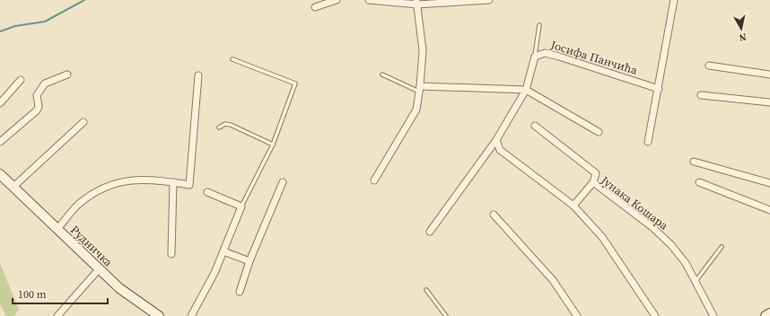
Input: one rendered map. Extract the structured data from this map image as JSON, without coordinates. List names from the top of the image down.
{
  "streets": {
    "street": ["Јосифа Панчића", "Јунака Кошара", "Рудничка"]
  },
  "scale_bar": "100 m",
  "north": "bottom"
}
